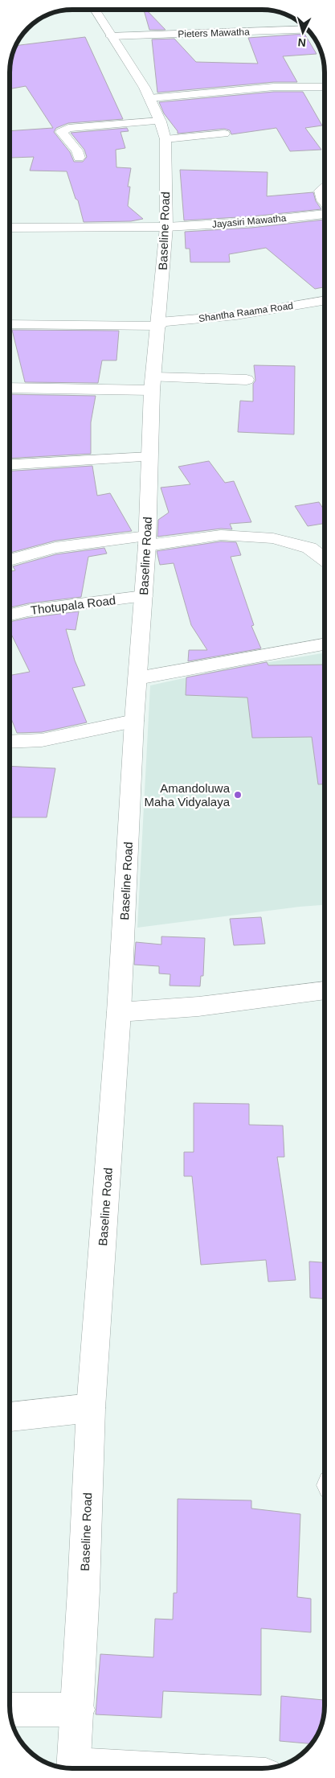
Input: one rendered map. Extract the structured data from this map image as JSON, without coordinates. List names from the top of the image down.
{
  "streets": {
    "street": [
      "Pieters Mawatha",
      "Jayasiri Mawatha",
      "Baseline Road",
      "Shantha Raama Road",
      "Thotupala Road"
    ]
  },
  "crossings": [
    ["Pieters Mawatha", "Baseline Road"],
    ["Jayasiri Mawatha", "Baseline Road"],
    ["Baseline Road", "Shantha Raama Road"],
    ["Baseline Road", "Thotupala Road"]
  ],
  "places": ["Amandoluwa Maha Vidyalaya"],
  "north": "bottom"
}
